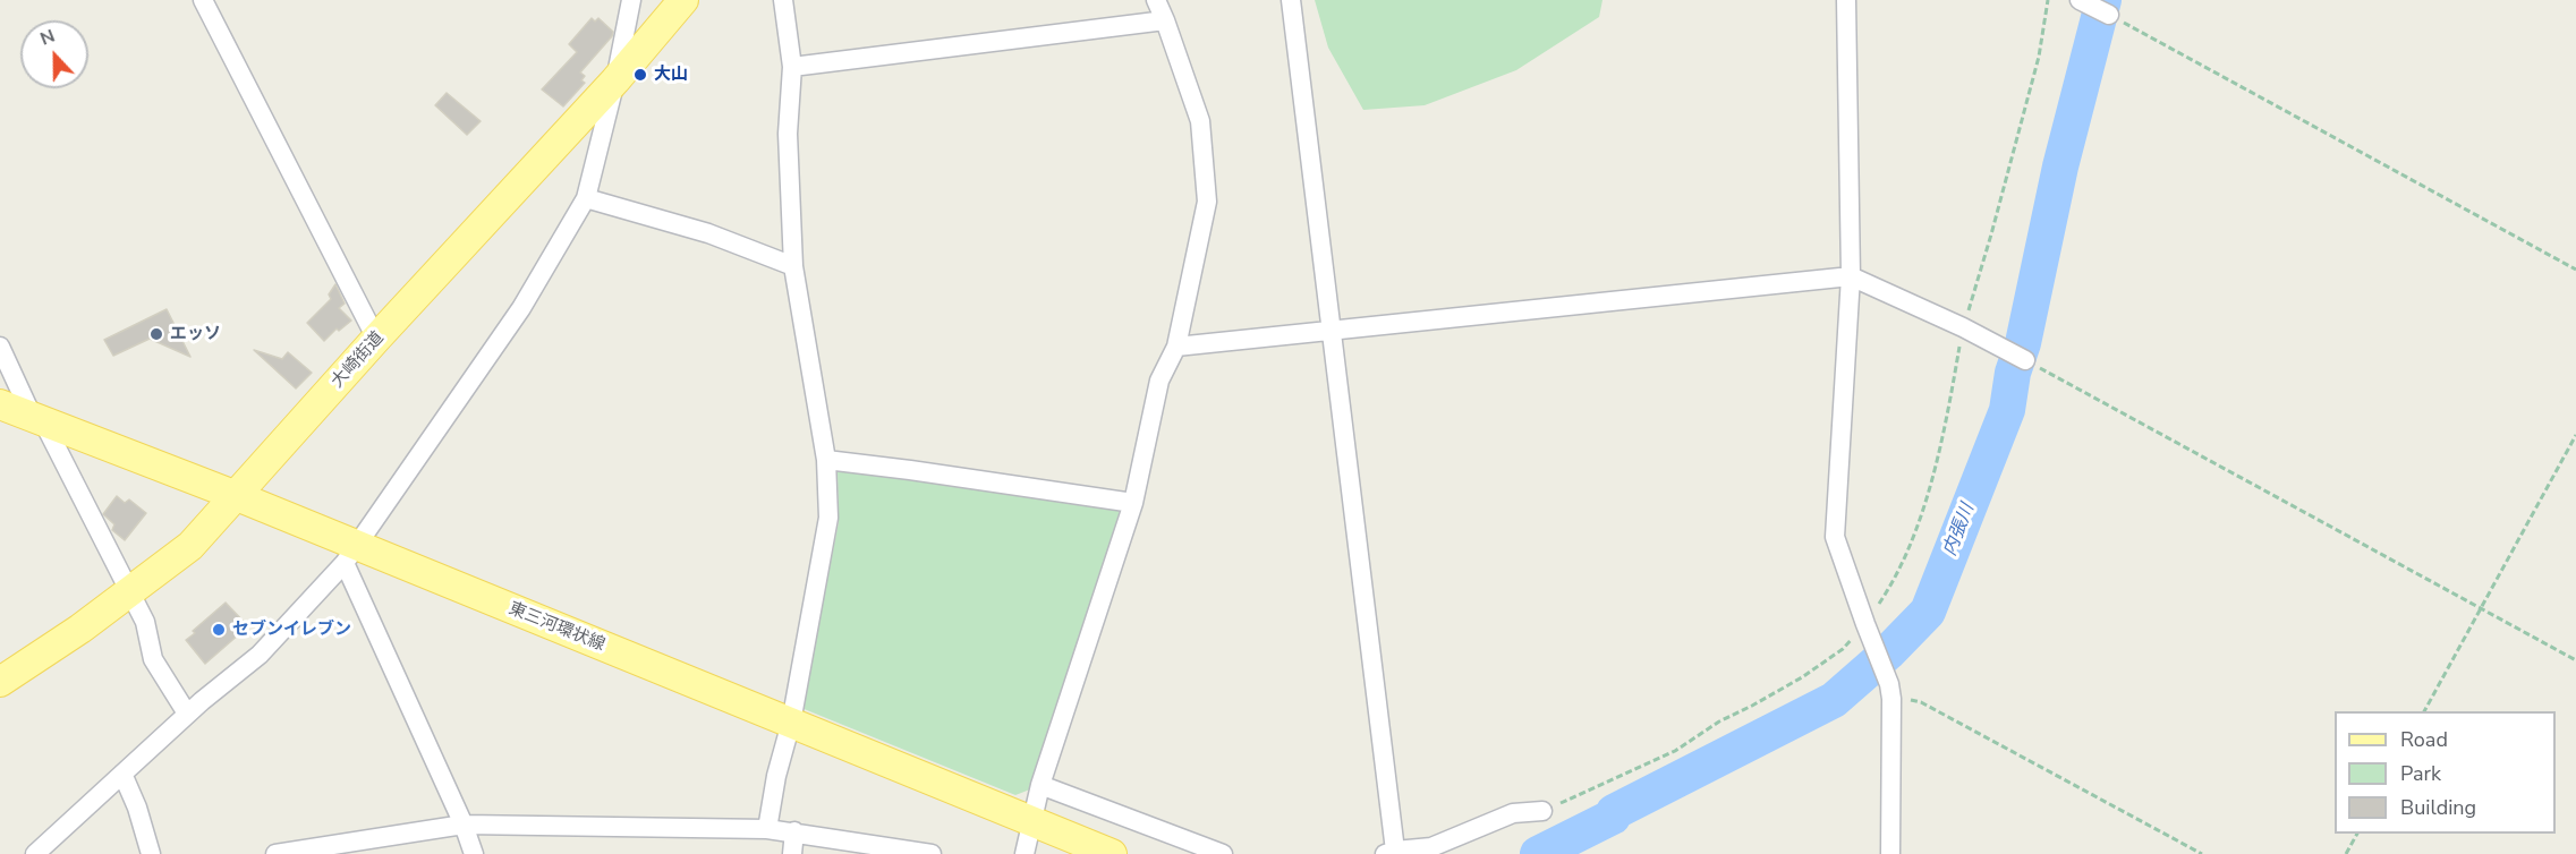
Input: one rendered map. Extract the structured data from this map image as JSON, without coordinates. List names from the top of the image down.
{
  "streets": {
    "main road": ["大崎街道", "東三河環状線"]
  },
  "crossings": [
    ["大崎街道", "東三河環状線"]
  ],
  "water": ["内張川"],
  "places": ["大山", "エッソ", "セブンイレブン"],
  "legend": ["Road", "Park", "Building"],
  "north": "top"
}
